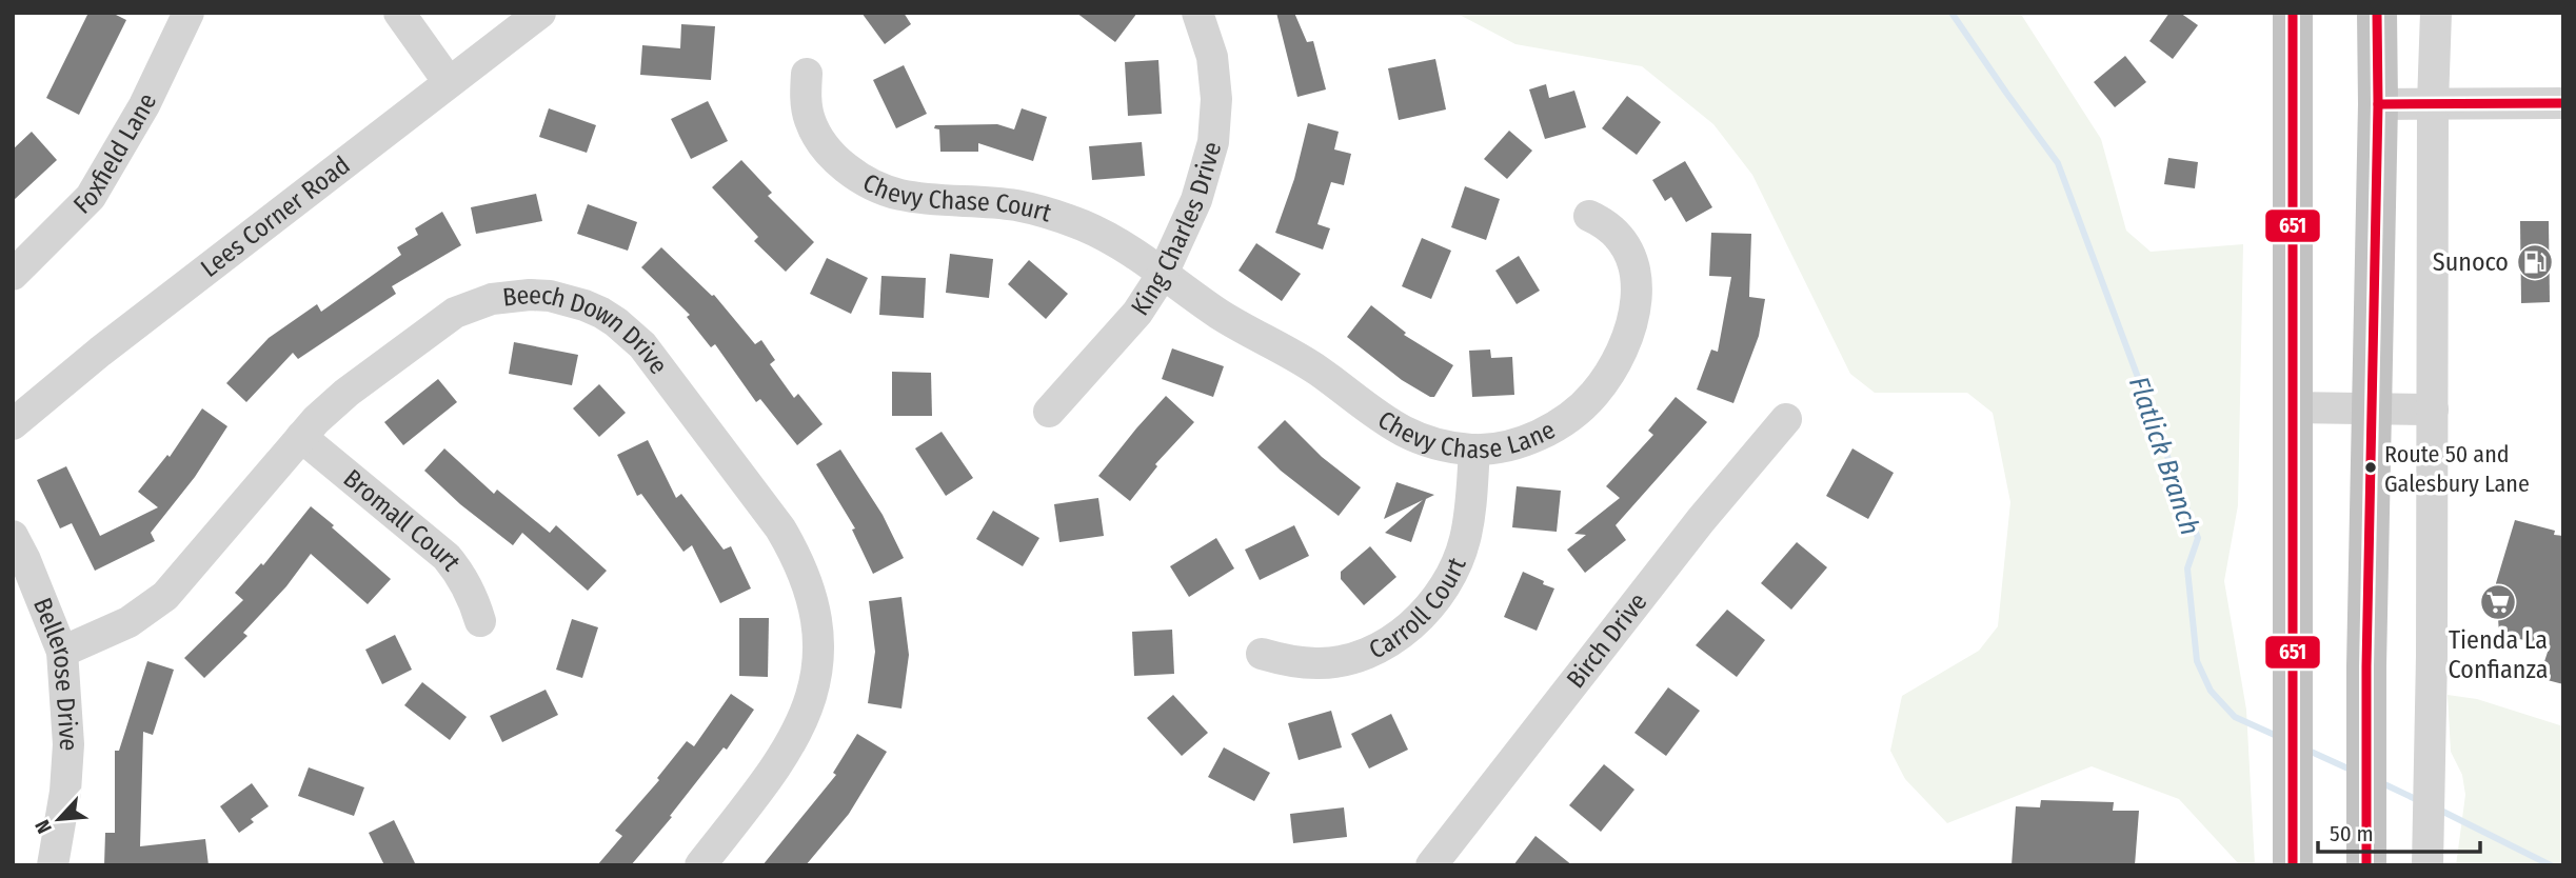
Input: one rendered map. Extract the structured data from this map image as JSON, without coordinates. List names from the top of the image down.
{
  "streets": {
    "street": [
      "Foxfield Lane",
      "Chevy Chase Court",
      "Lees Corner Road",
      "King Charles Drive",
      "Beech Down Drive",
      "Chevy Chase Lane",
      "Bromall Court",
      "Carroll Court",
      "Birch Drive",
      "Bellerose Drive"
    ]
  },
  "crossings": [
    ["Chevy Chase Court", "King Charles Drive"],
    ["Chevy Chase Court", "Chevy Chase Lane"],
    ["King Charles Drive", "Chevy Chase Lane"],
    ["Beech Down Drive", "Bromall Court"],
    ["Beech Down Drive", "Bellerose Drive"],
    ["Chevy Chase Lane", "Carroll Court"]
  ],
  "water": ["Flatlick Branch"],
  "places": {
    "fuel station": ["Sunoco"],
    "other": ["Route 50 and Galesbury Lane"],
    "supermarket": ["Tienda La Confianza"]
  },
  "lines": ["transit line 651"],
  "scale_bar": "50 m",
  "north": "bottom left"
}
